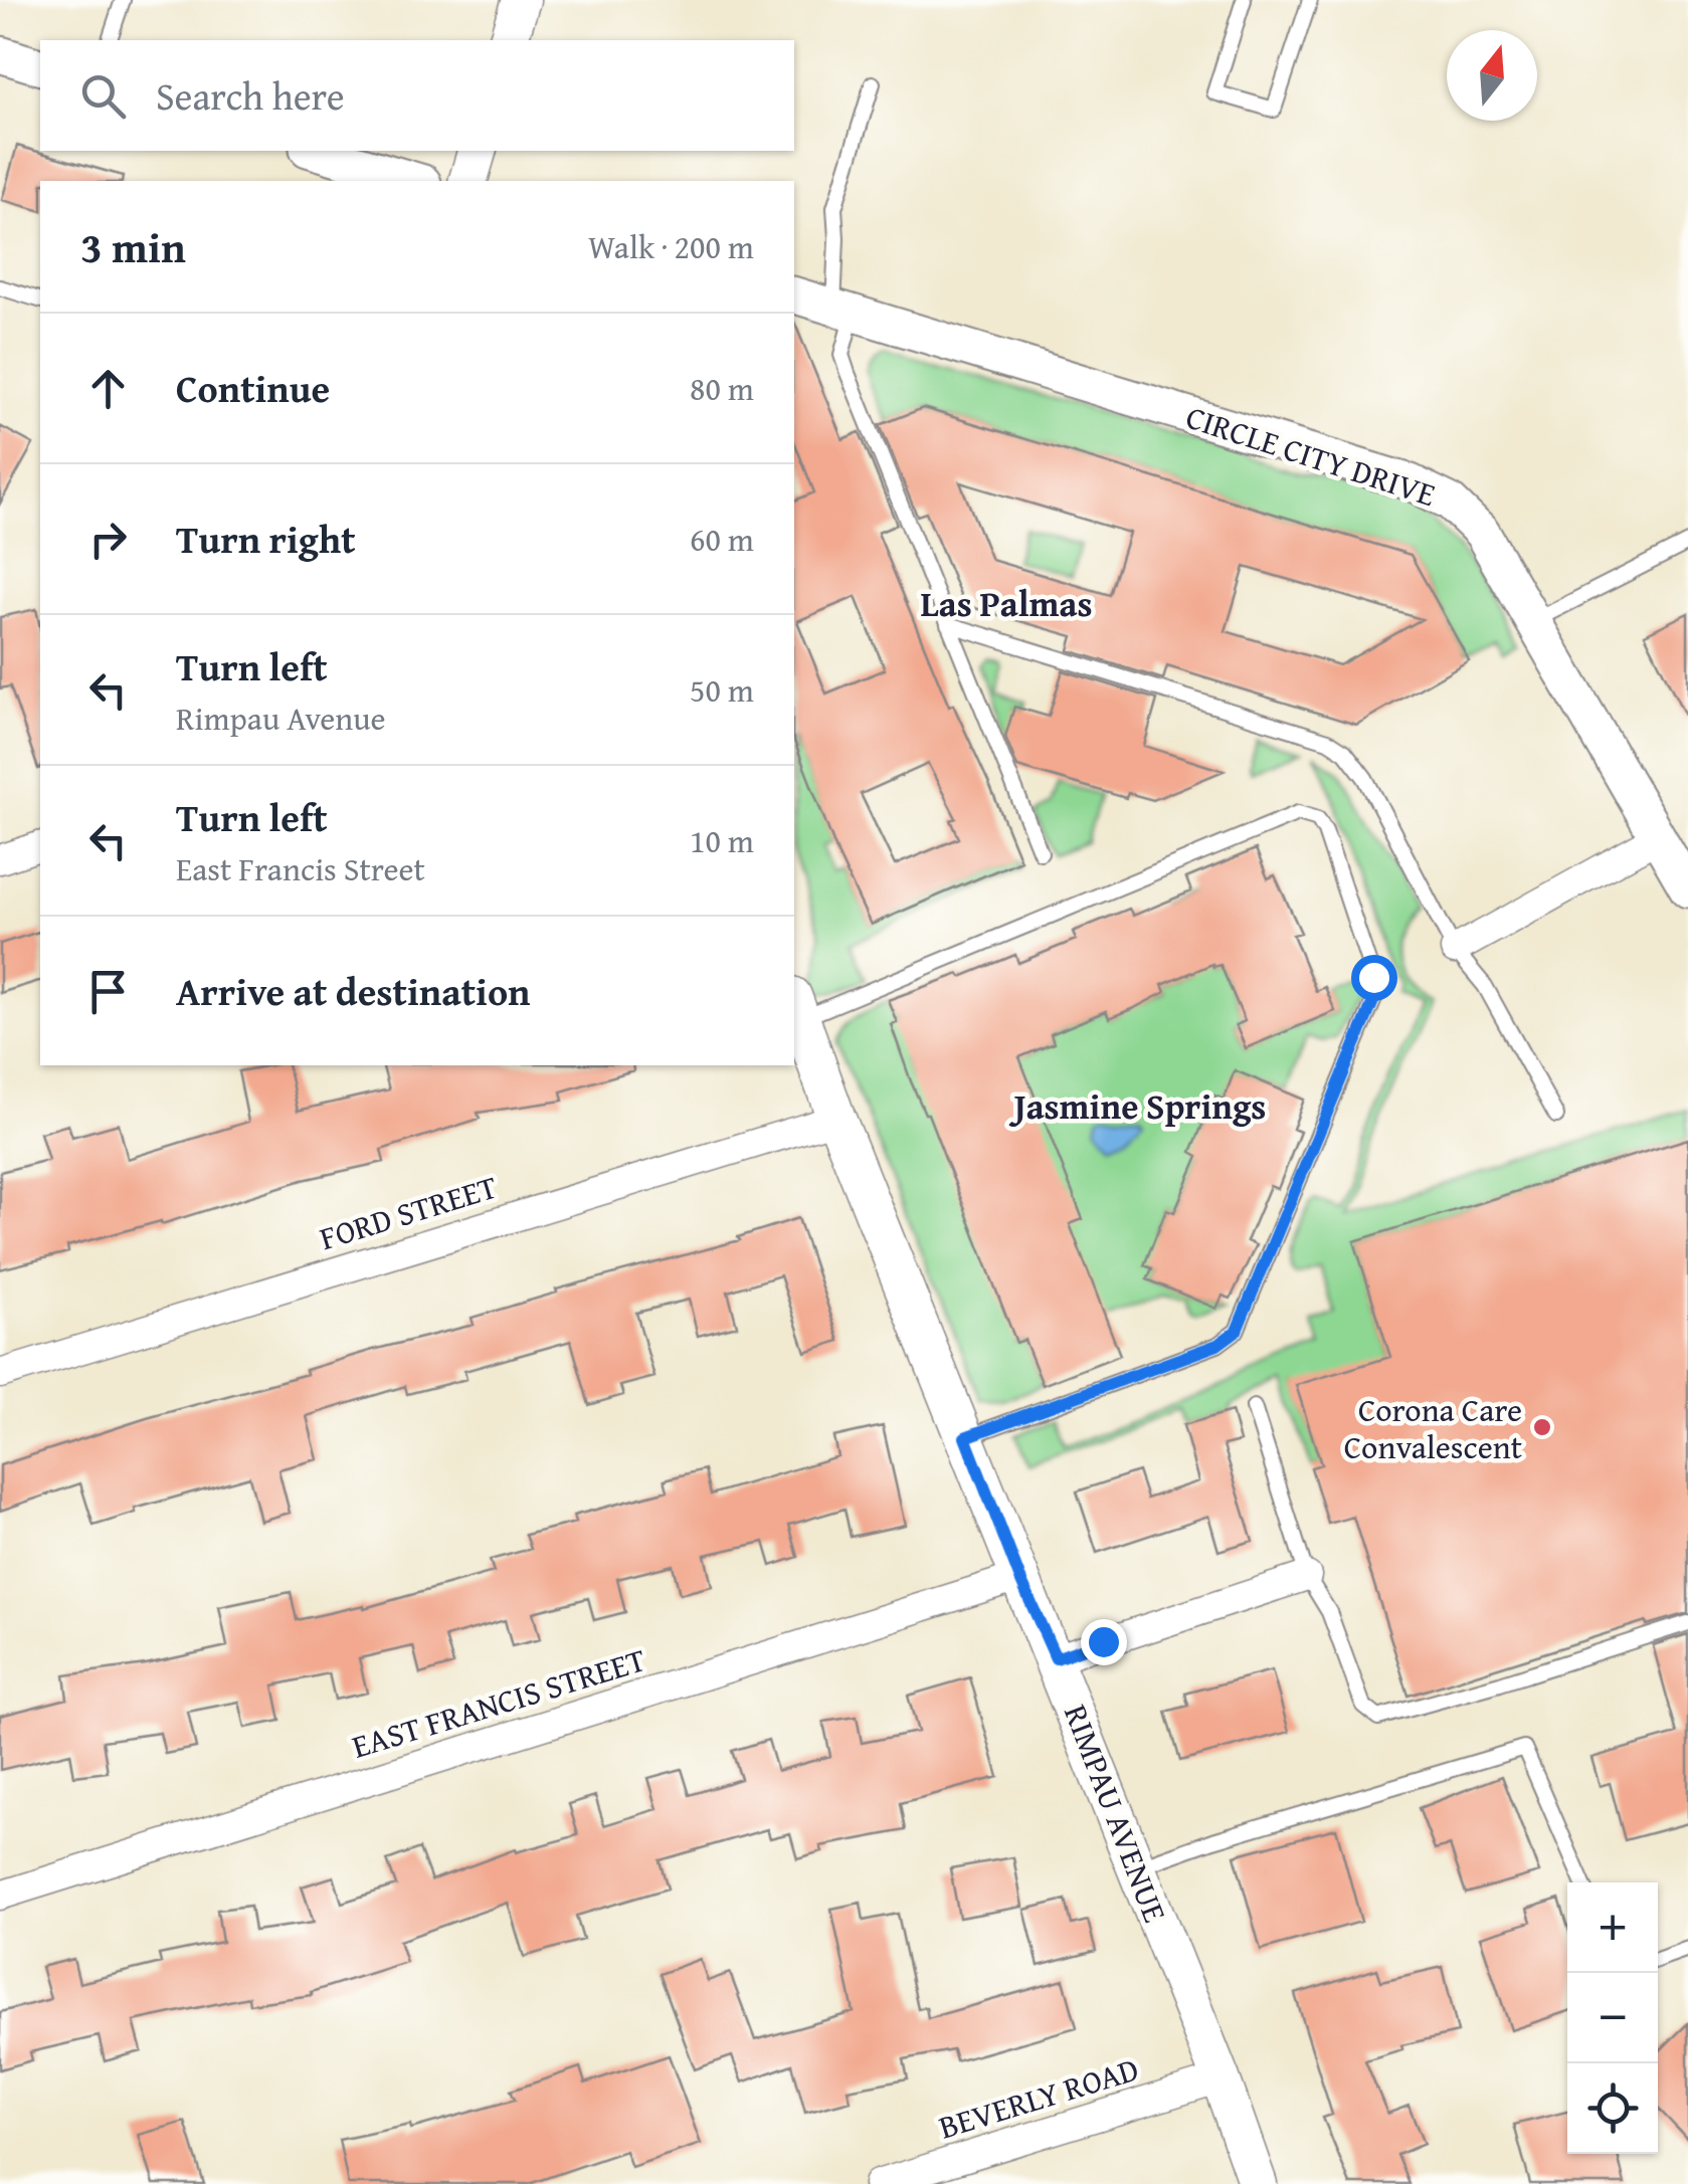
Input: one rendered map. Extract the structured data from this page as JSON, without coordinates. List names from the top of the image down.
{
  "streets": {
    "main road": ["RIMPAU AVENUE"],
    "street": [
      "CIRCLE CITY DRIVE",
      "FORD STREET",
      "EAST FRANCIS STREET",
      "BEVERLY ROAD"
    ]
  },
  "crossings": [
    ["FORD STREET", "RIMPAU AVENUE"],
    ["EAST FRANCIS STREET", "RIMPAU AVENUE"],
    ["RIMPAU AVENUE", "BEVERLY ROAD"]
  ],
  "districts": ["Las Palmas", "Jasmine Springs"],
  "places": ["Corona Care Convalescent"],
  "north": "top",
  "page": {
    "search": "Search here",
    "heading": ["3 min", "Walk · 200 m"],
    "list": [
      ["Continue", "80 m"],
      ["Turn right", "60 m"],
      ["Turn left", "Rimpau Avenue", "50 m"],
      ["Turn left", "East Francis Street", "10 m"],
      "Arrive at destination"
    ],
    "map_buttons": ["+", "−"]
  }
}
